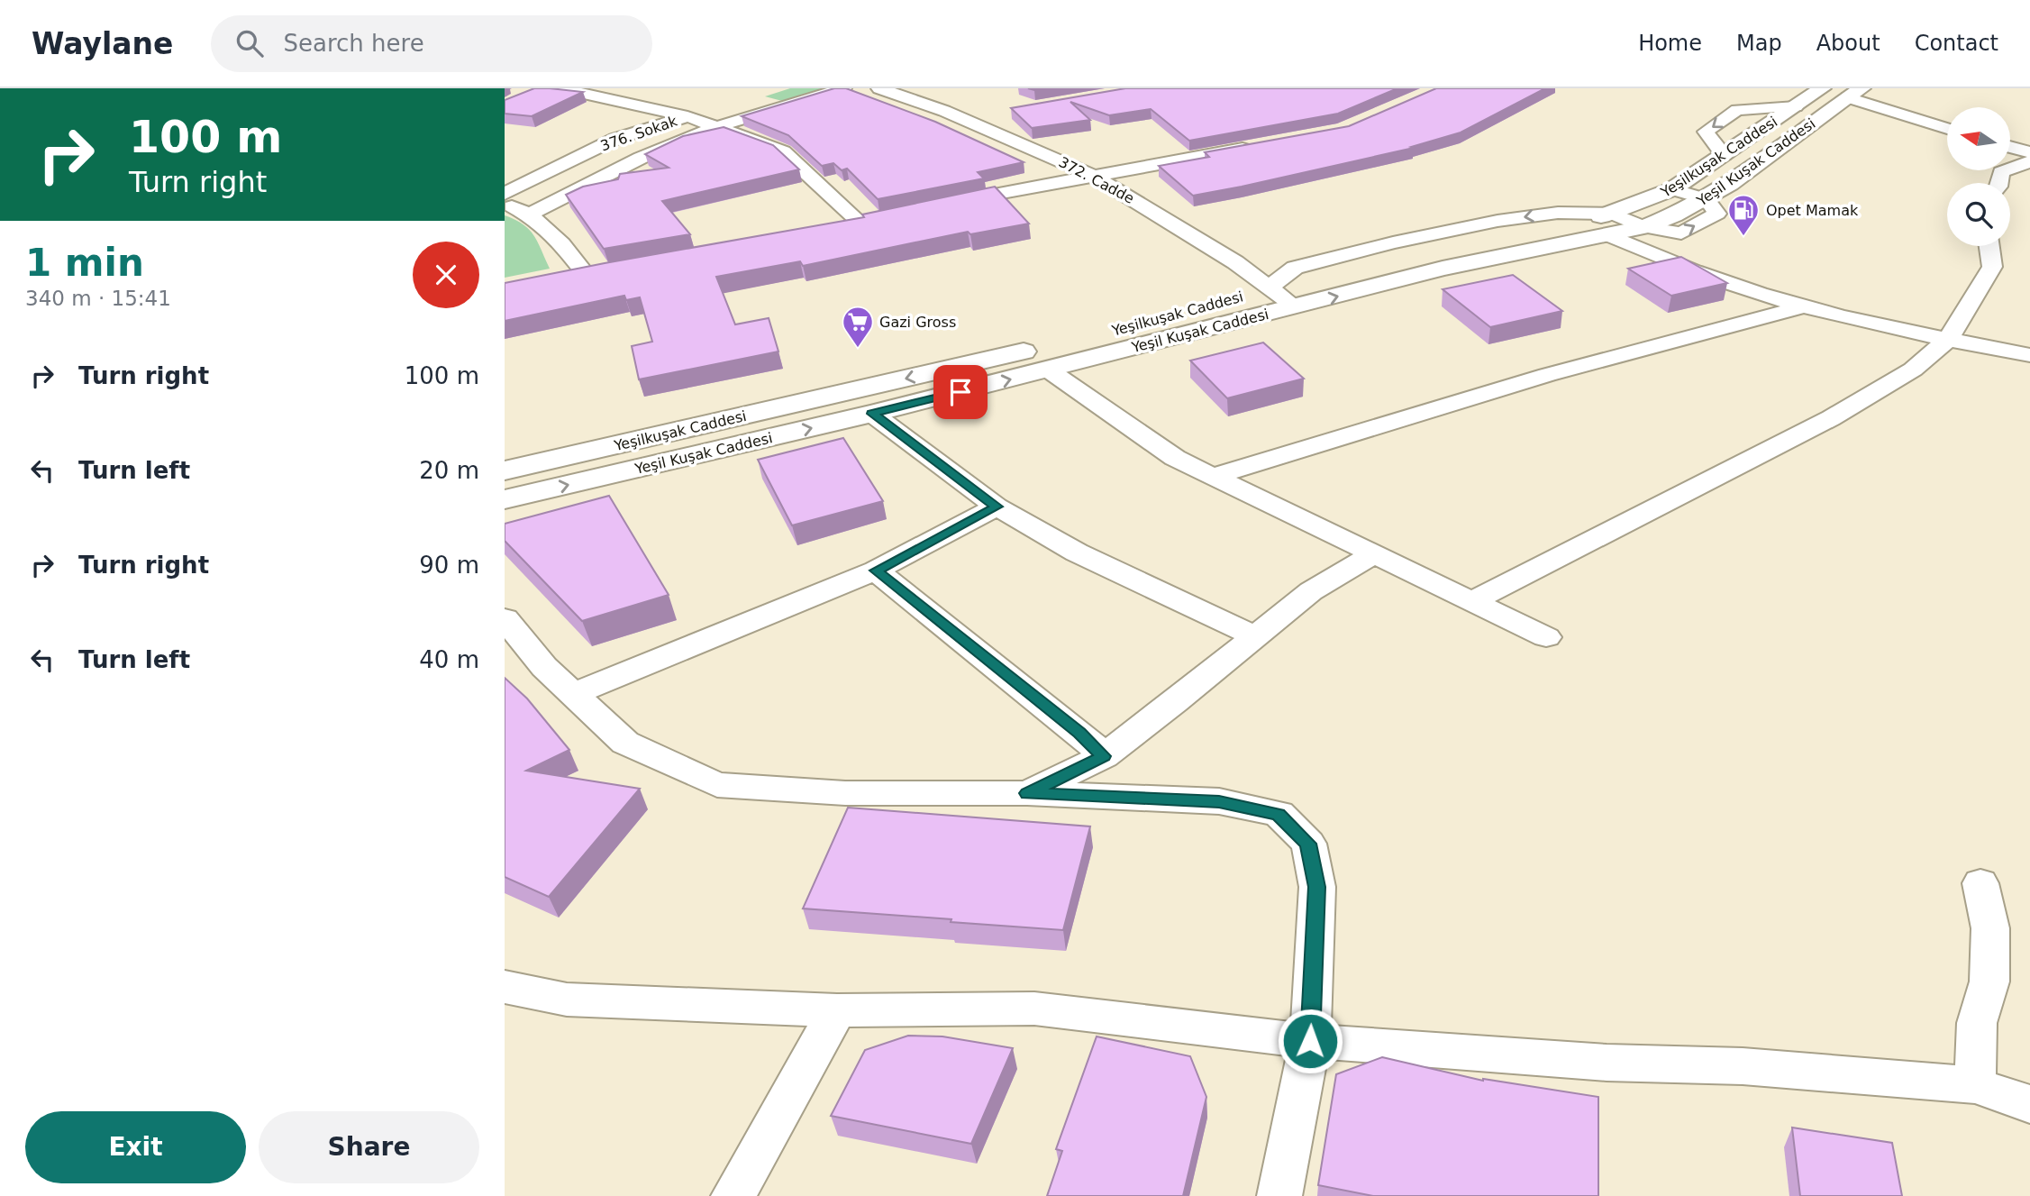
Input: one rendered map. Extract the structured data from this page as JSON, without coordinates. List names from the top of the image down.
{
  "streets": {
    "main road": ["Yeşilkuşak Caddesi", "Yeşil Kuşak Caddesi"],
    "street": ["376. Sokak", "372. Cadde"]
  },
  "crossings": [
    ["Yeşilkuşak Caddesi", "Yeşil Kuşak Caddesi"],
    ["Yeşilkuşak Caddesi", "372. Cadde"],
    ["Yeşil Kuşak Caddesi", "372. Cadde"]
  ],
  "one_way": ["Yeşilkuşak Caddesi", "Yeşil Kuşak Caddesi"],
  "places": {
    "fuel station": ["Opet Mamak"],
    "supermarket": ["Gazi Gross"]
  },
  "north": "left",
  "page": {
    "header": "Waylane",
    "search": "Search here",
    "nav": [
      "Home",
      "Map",
      "About",
      "Contact"
    ],
    "turn": ["100 m", "Turn right"],
    "heading": ["1 min", "340 m · 15:41"],
    "list": [
      {
        "name": "Turn right",
        "value": "100 m"
      },
      {
        "name": "Turn left",
        "value": "20 m"
      },
      {
        "name": "Turn right",
        "value": "90 m"
      },
      {
        "name": "Turn left",
        "value": "40 m"
      }
    ],
    "buttons": ["Exit", "Share"]
  }
}
